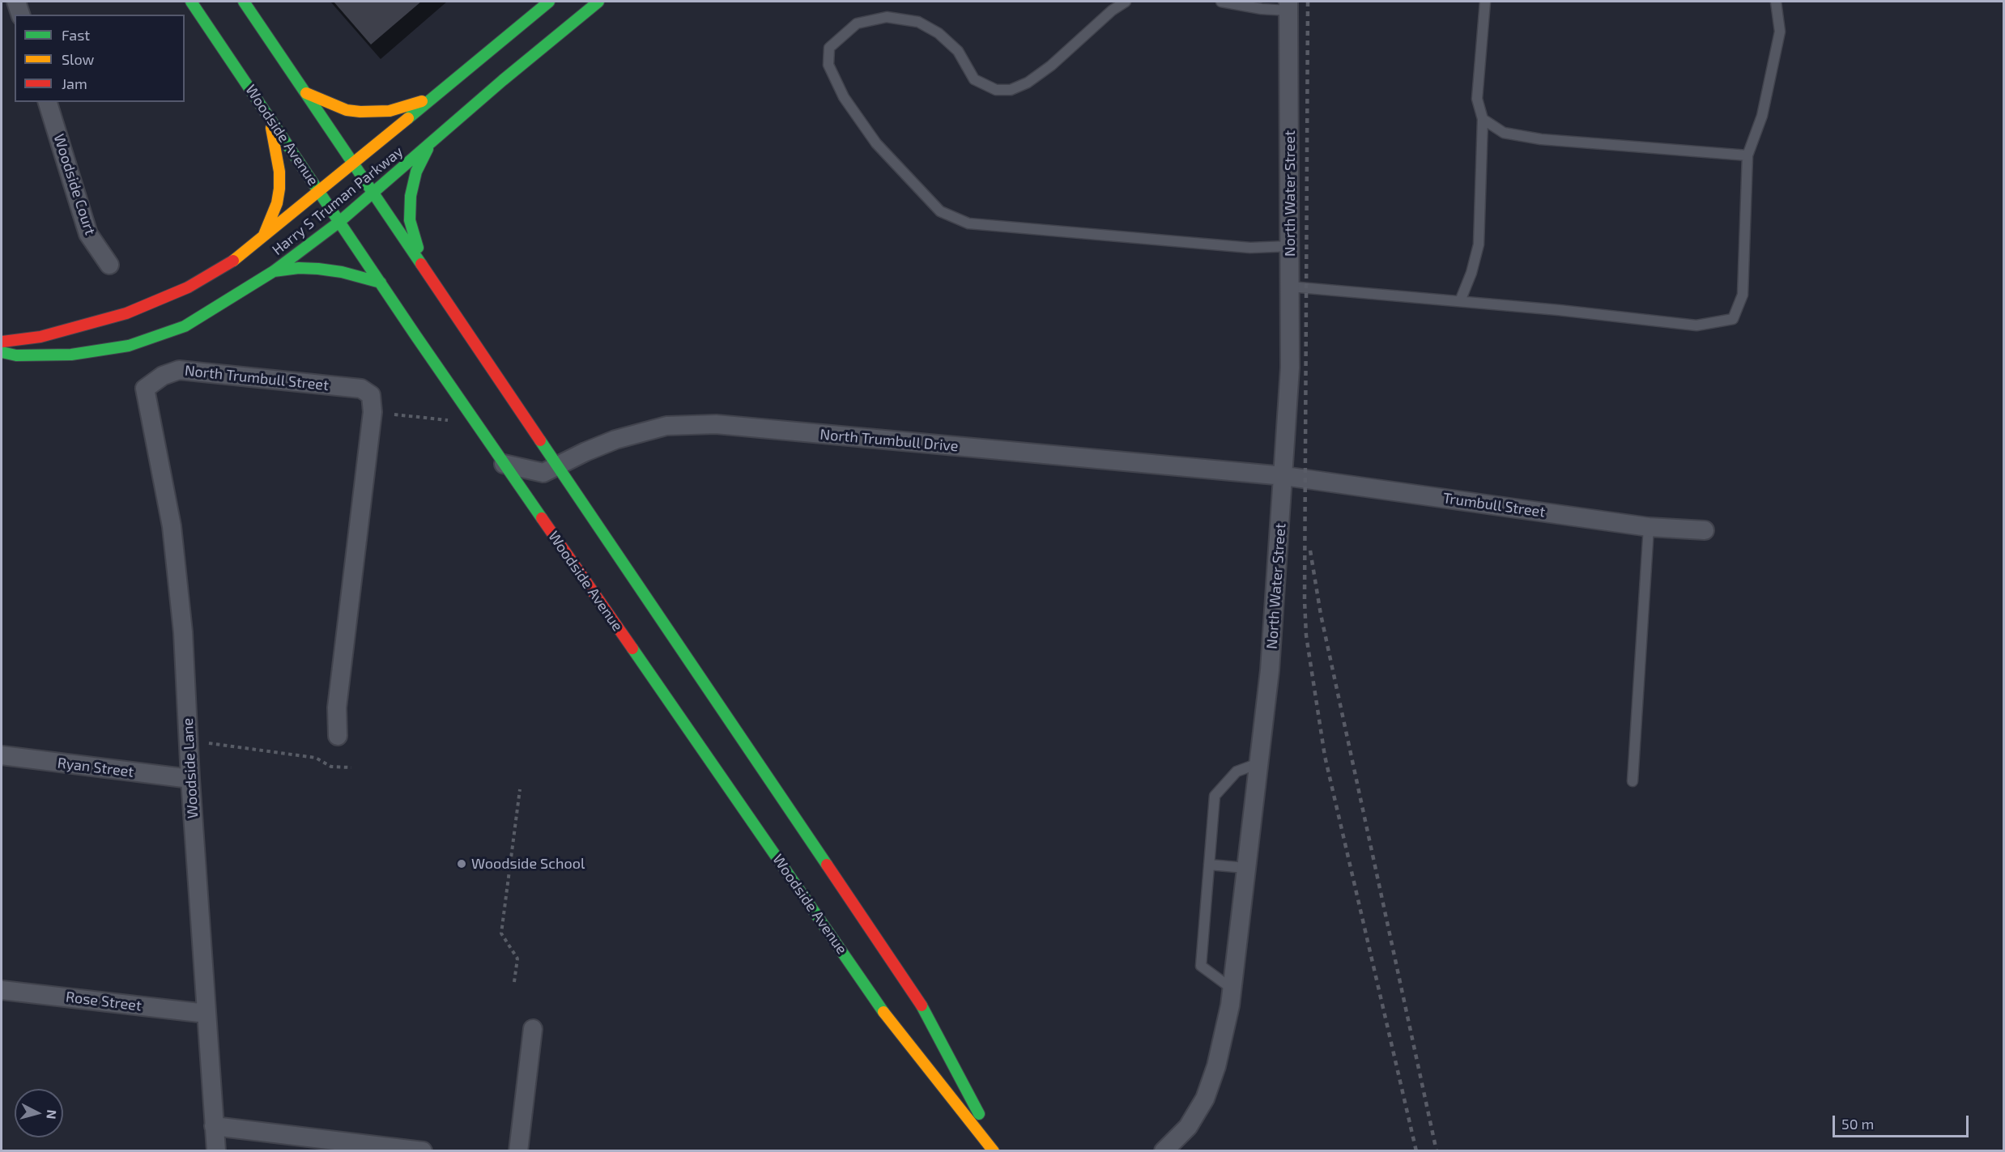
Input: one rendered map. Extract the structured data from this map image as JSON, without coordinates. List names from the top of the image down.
{
  "streets": {
    "main road": ["Woodside Avenue", "Harry S Truman Parkway"],
    "street": [
      "Woodside Court",
      "North Water Street",
      "North Trumbull Street",
      "North Trumbull Drive",
      "Trumbull Street",
      "Ryan Street",
      "Woodside Lane",
      "Rose Street"
    ]
  },
  "crossings": [
    ["Woodside Avenue", "Harry S Truman Parkway"],
    ["Woodside Avenue", "North Trumbull Drive"],
    ["North Water Street", "North Trumbull Drive"],
    ["North Water Street", "Trumbull Street"],
    ["North Trumbull Street", "Woodside Lane"],
    ["North Trumbull Drive", "Trumbull Street"],
    ["Ryan Street", "Woodside Lane"],
    ["Woodside Lane", "Rose Street"]
  ],
  "places": ["Woodside School"],
  "legend": ["Fast", "Slow", "Jam"],
  "scale_bar": "50 m",
  "north": "right"
}
